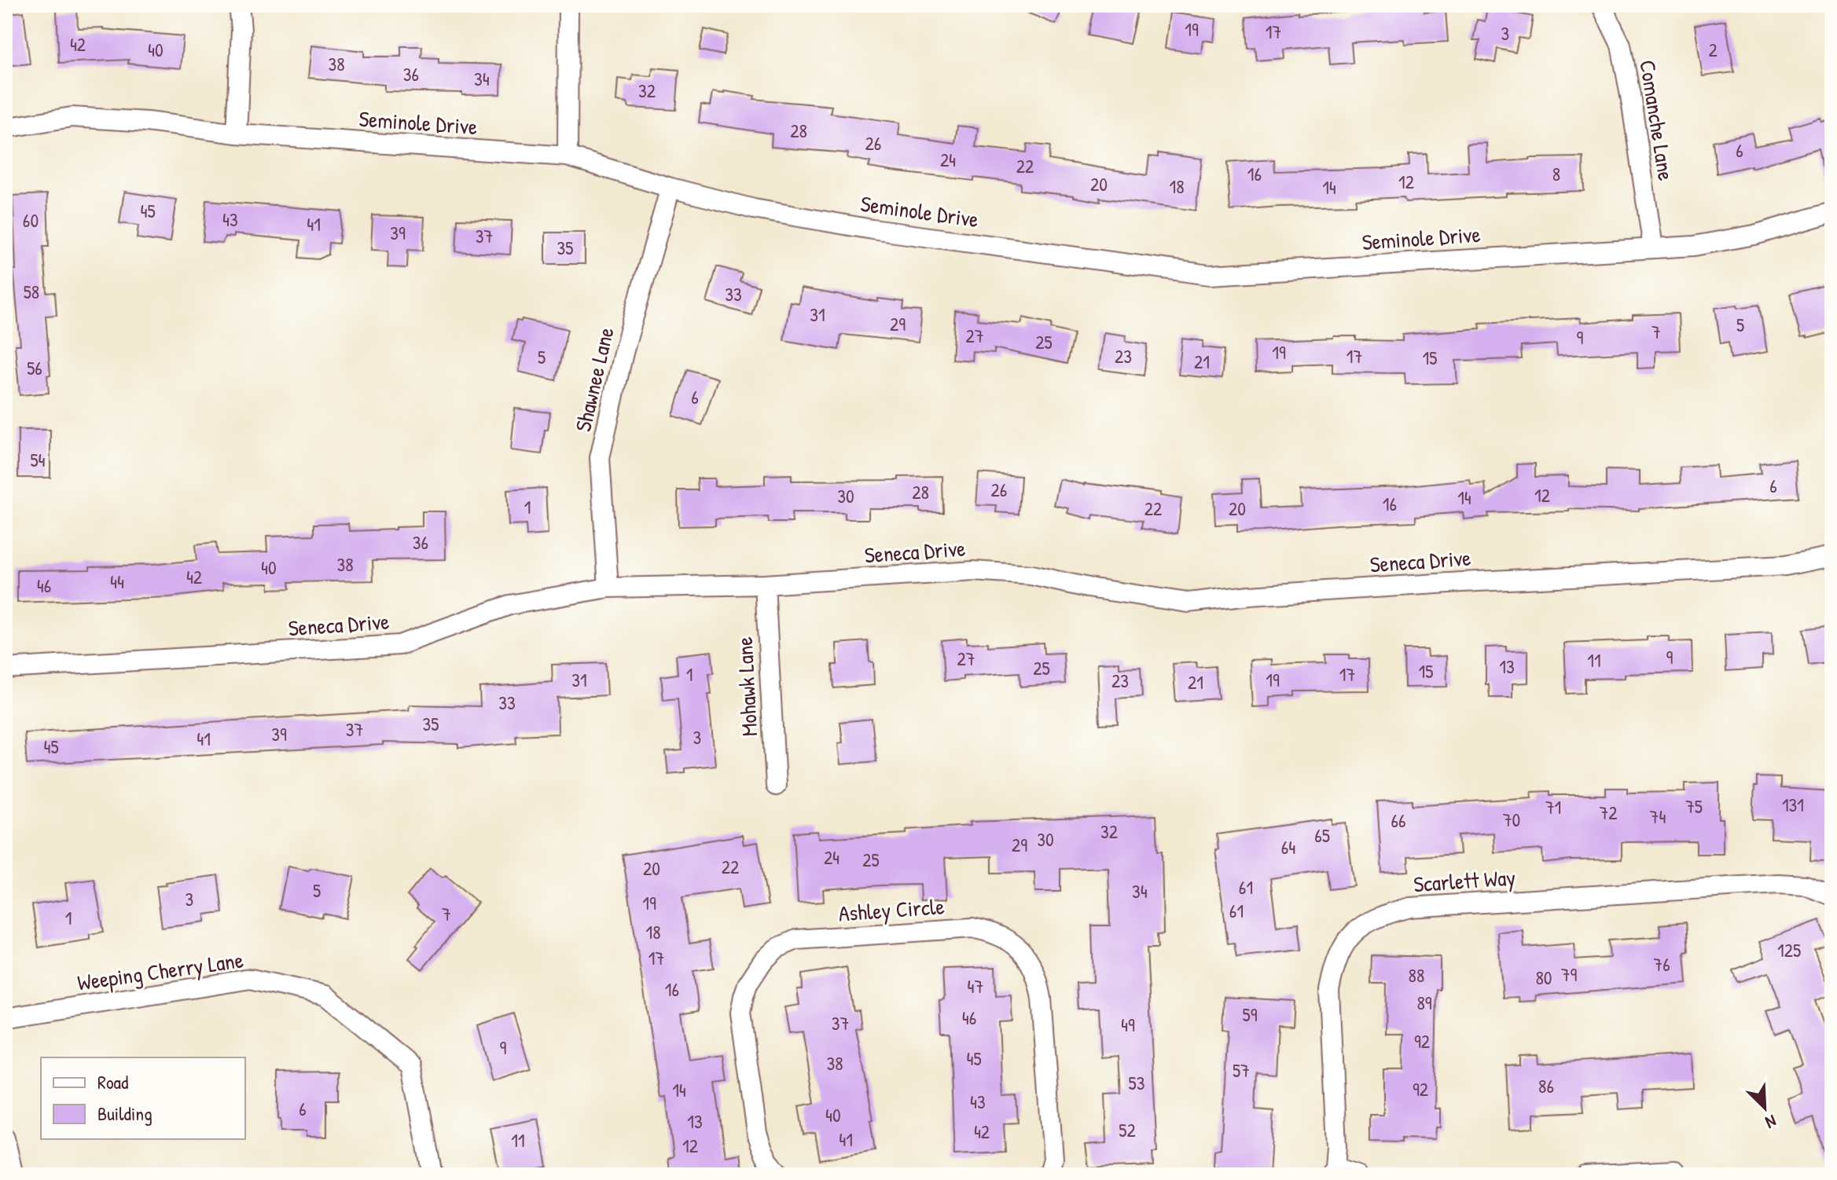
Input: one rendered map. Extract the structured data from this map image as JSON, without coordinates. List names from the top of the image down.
{
  "streets": {
    "street": [
      "Comanche Lane",
      "Seminole Drive",
      "Shawnee Lane",
      "Seneca Drive",
      "Mohawk Lane",
      "Scarlett Way",
      "Ashley Circle",
      "Weeping Cherry Lane"
    ]
  },
  "crossings": [
    ["Comanche Lane", "Seminole Drive"],
    ["Seminole Drive", "Shawnee Lane"],
    ["Shawnee Lane", "Seneca Drive"],
    ["Seneca Drive", "Mohawk Lane"]
  ],
  "house_numbers": [
    "19",
    "17",
    "3",
    "42",
    "40",
    "2",
    "38",
    "36",
    "34",
    "32",
    "28",
    "26",
    "6",
    "24",
    "22",
    "16",
    "8",
    "12",
    "20",
    "18",
    "14",
    "45",
    "43",
    "60",
    "41",
    "39",
    "37",
    "35",
    "58",
    "33",
    "31",
    "29",
    "5",
    "7",
    "27",
    "9",
    "25",
    "19",
    "23",
    "17",
    "5",
    "15",
    "21",
    "56",
    "6",
    "54",
    "6",
    "26",
    "28",
    "12",
    "30",
    "14",
    "16",
    "1",
    "22",
    "20",
    "36",
    "38",
    "40",
    "42",
    "44",
    "46",
    "9",
    "27",
    "11",
    "13",
    "25",
    "15",
    "1",
    "17",
    "31",
    "19",
    "23",
    "21",
    "33",
    "35",
    "37",
    "39",
    "3",
    "41",
    "45",
    "131",
    "75",
    "71",
    "72",
    "74",
    "70",
    "66",
    "32",
    "65",
    "30",
    "29",
    "64",
    "24",
    "25",
    "22",
    "20",
    "61",
    "5",
    "34",
    "3",
    "19",
    "61",
    "7",
    "1",
    "18",
    "125",
    "17",
    "76",
    "79",
    "88",
    "80",
    "47",
    "16",
    "89",
    "59",
    "46",
    "37",
    "49",
    "92",
    "9",
    "45",
    "38",
    "57",
    "53",
    "86",
    "92",
    "14",
    "43",
    "6",
    "40",
    "13",
    "52",
    "42",
    "41",
    "11",
    "12"
  ],
  "legend": ["Road", "Building"],
  "north": "bottom right"
}
